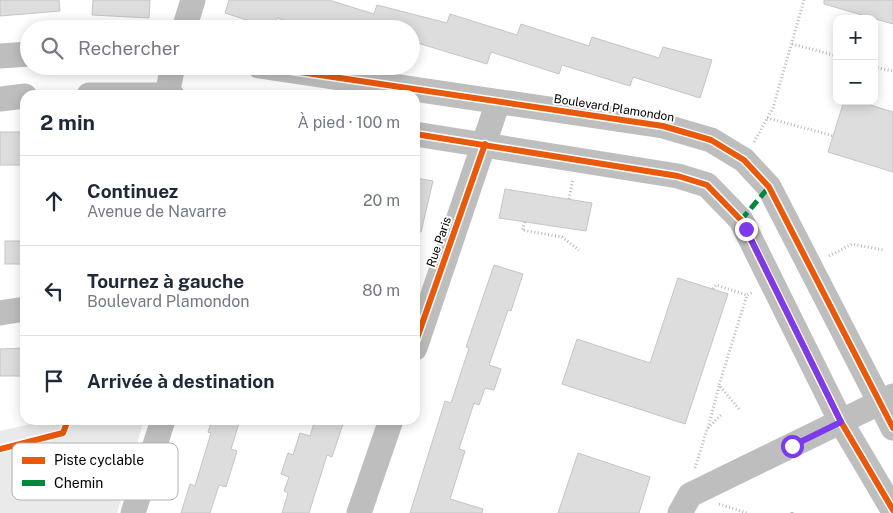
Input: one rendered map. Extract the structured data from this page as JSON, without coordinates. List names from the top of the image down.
{
  "streets": {
    "street": ["Boulevard Plamondon", "Rue Paris"]
  },
  "crossings": [
    ["Boulevard Plamondon", "Rue Paris"]
  ],
  "legend": ["Piste cyclable", "Chemin"],
  "page": {
    "map_buttons": ["+", "−"],
    "search": "Rechercher",
    "heading": ["2 min", "À pied · 100 m"],
    "list": [
      ["Continuez", "Avenue de Navarre", "20 m"],
      ["Tournez à gauche", "Boulevard Plamondon", "80 m"],
      "Arrivée à destination"
    ]
  }
}
